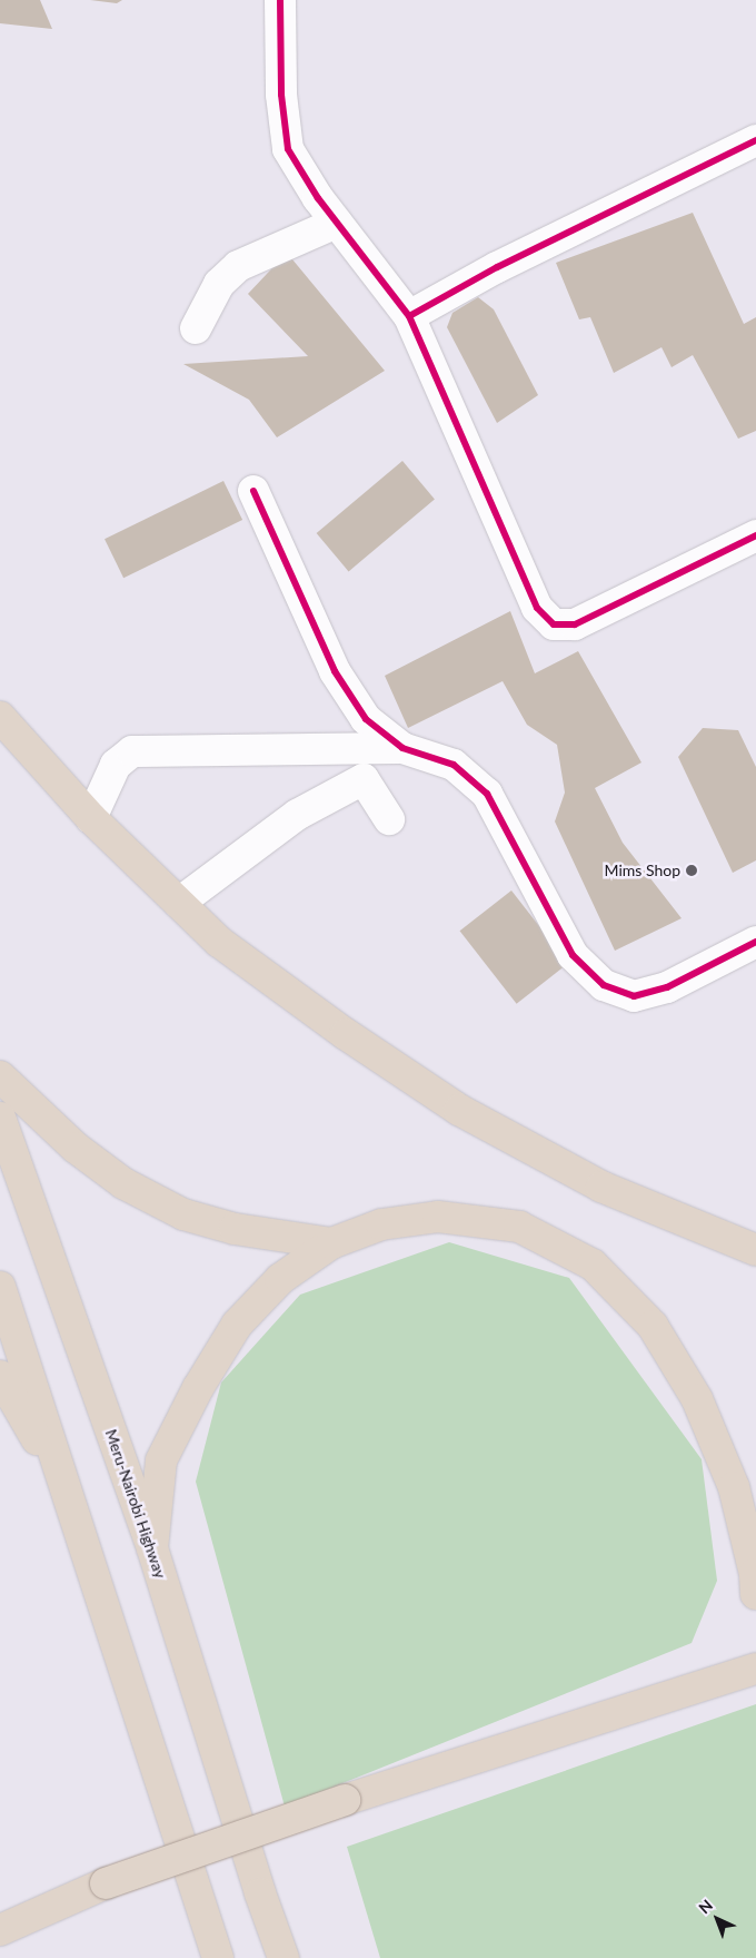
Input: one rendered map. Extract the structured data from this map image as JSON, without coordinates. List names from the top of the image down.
{
  "streets": {
    "highway": ["Meru-Nairobi Highway"]
  },
  "places": ["Mims Shop"],
  "north": "top left"
}
